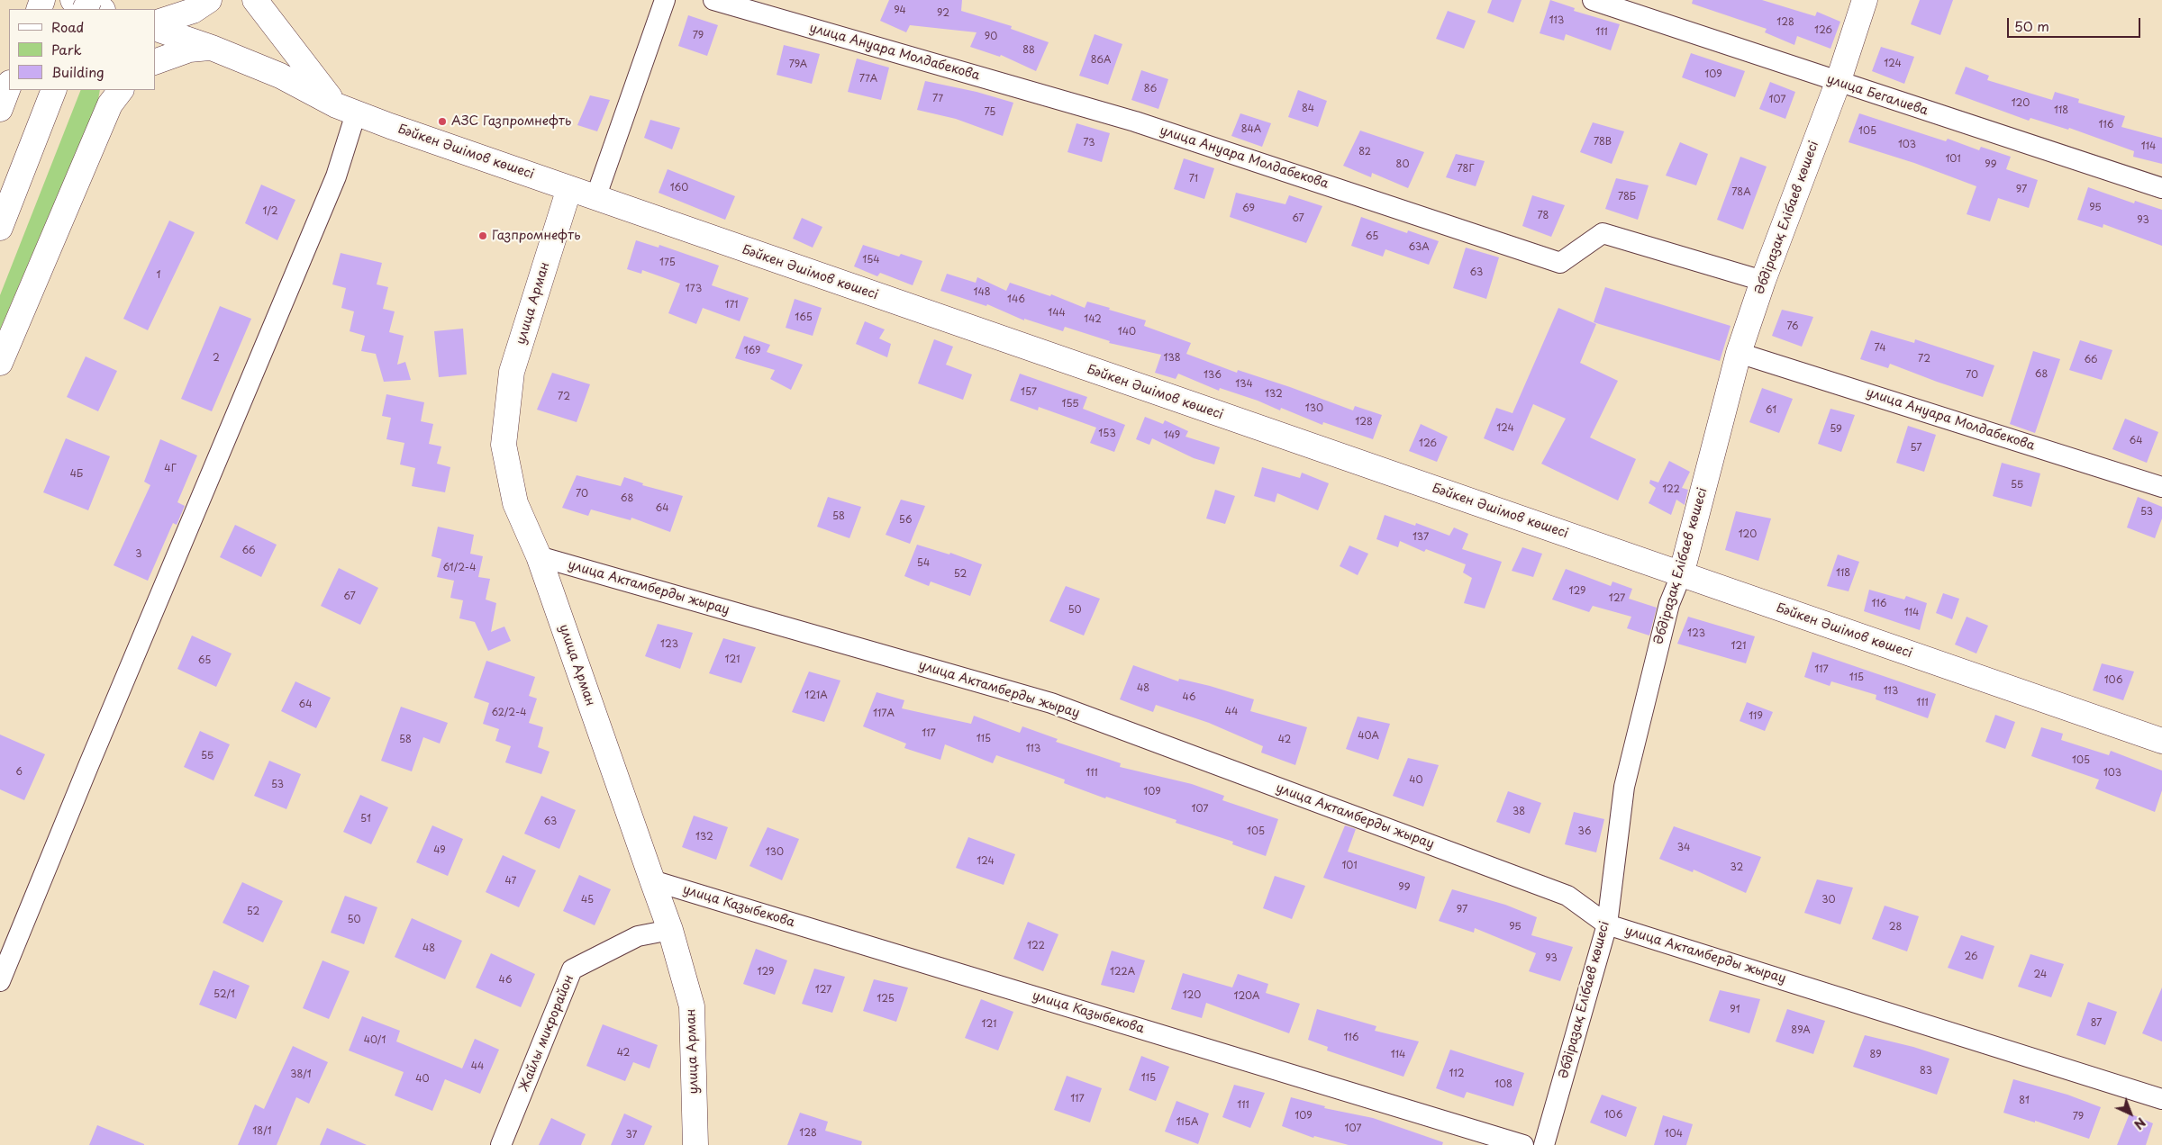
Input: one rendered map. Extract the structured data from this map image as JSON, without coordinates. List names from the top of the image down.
{
  "streets": {
    "main road": ["Бәйкен Әшімов көшесі", "Әбдіразақ Елібаев көшесі", "улица Арман"],
    "street": [
      "улица Ануара Молдабекова",
      "улица Бегалиева",
      "улица Актамберды жырау",
      "улица Казыбекова",
      "Жайлы микрорайон"
    ]
  },
  "crossings": [
    ["улица Ануара Молдабекова", "Әбдіразақ Елібаев көшесі"],
    ["улица Бегалиева", "Әбдіразақ Елібаев көшесі"],
    ["Бәйкен Әшімов көшесі", "Әбдіразақ Елібаев көшесі"],
    ["Бәйкен Әшімов көшесі", "улица Арман"],
    ["Әбдіразақ Елібаев көшесі", "улица Актамберды жырау"],
    ["улица Арман", "улица Актамберды жырау"],
    ["улица Арман", "улица Казыбекова"],
    ["улица Арман", "Жайлы микрорайон"]
  ],
  "places": ["АЗС Газпромнефть", "Газпромнефть"],
  "house_numbers": [
    "94",
    "92",
    "113",
    "128",
    "126",
    "111",
    "79",
    "90",
    "88",
    "86А",
    "124",
    "79А",
    "109",
    "77А",
    "86",
    "77",
    "107",
    "120",
    "84",
    "118",
    "75",
    "116",
    "84А",
    "105",
    "78В",
    "73",
    "103",
    "114",
    "82",
    "101",
    "80",
    "99",
    "78Г",
    "71",
    "160",
    "97",
    "78А",
    "78Б",
    "95",
    "69",
    "1/2",
    "78",
    "67",
    "93",
    "65",
    "63А",
    "154",
    "175",
    "63",
    "1",
    "173",
    "148",
    "146",
    "171",
    "144",
    "165",
    "142",
    "76",
    "140",
    "74",
    "169",
    "2",
    "138",
    "72",
    "66",
    "68",
    "136",
    "70",
    "134",
    "157",
    "132",
    "72",
    "155",
    "130",
    "61",
    "128",
    "124",
    "59",
    "153",
    "149",
    "64",
    "126",
    "57",
    "4Г",
    "4Б",
    "55",
    "122",
    "70",
    "68",
    "64",
    "53",
    "58",
    "56",
    "120",
    "137",
    "66",
    "3",
    "54",
    "61/2-4",
    "118",
    "52",
    "129",
    "67",
    "127",
    "116",
    "50",
    "114",
    "123",
    "123",
    "121",
    "121",
    "65",
    "117",
    "115",
    "106",
    "48",
    "113",
    "121А",
    "46",
    "111",
    "64",
    "44",
    "62/2-4",
    "117А",
    "119",
    "117",
    "40А",
    "115",
    "58",
    "42",
    "113",
    "55",
    "105",
    "6",
    "111",
    "103",
    "40",
    "53",
    "109",
    "107",
    "38",
    "51",
    "63",
    "105",
    "36",
    "132",
    "34",
    "49",
    "130",
    "124",
    "101",
    "32",
    "47",
    "99",
    "45",
    "30",
    "97",
    "52",
    "50",
    "95",
    "28",
    "122",
    "48",
    "26",
    "93",
    "129",
    "122А",
    "24",
    "46",
    "127",
    "52/1",
    "120",
    "120А",
    "125",
    "91",
    "87",
    "121",
    "89А",
    "116",
    "40/1",
    "42",
    "114",
    "89",
    "44",
    "83",
    "112",
    "38/1",
    "115",
    "40",
    "108",
    "117",
    "81",
    "111",
    "106",
    "109",
    "79",
    "115А",
    "107",
    "18/1",
    "128",
    "104",
    "37"
  ],
  "legend": ["Road", "Park", "Building"],
  "scale_bar": "50 m",
  "north": "bottom right"
}
